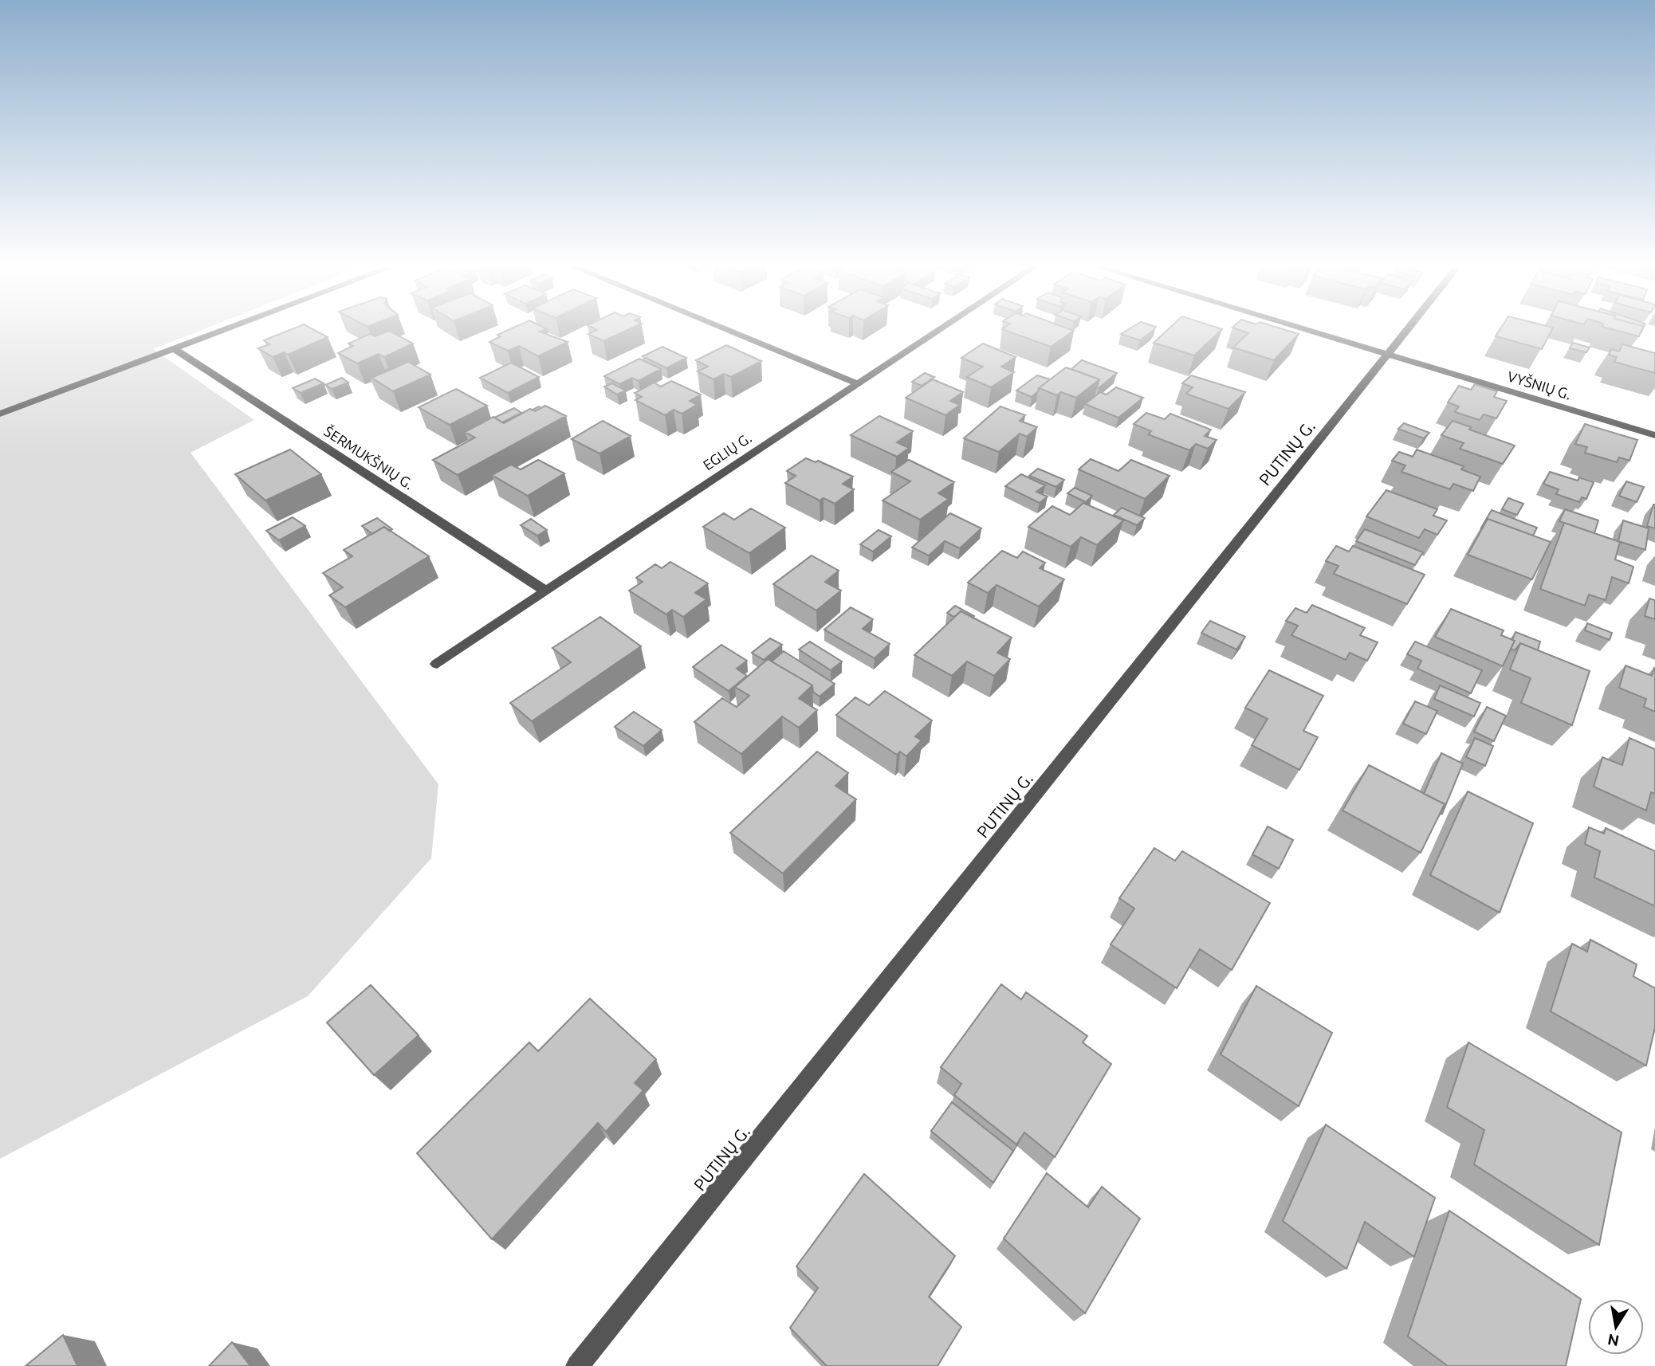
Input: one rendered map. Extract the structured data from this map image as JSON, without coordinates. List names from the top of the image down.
{
  "streets": {
    "street": [
      "VYŠNIŲ G.",
      "EGLIŲ G.",
      "PUTINŲ G.",
      "ŠERMUKŠNIŲ G."
    ]
  },
  "crossings": [
    ["VYŠNIŲ G.", "PUTINŲ G."],
    ["EGLIŲ G.", "ŠERMUKŠNIŲ G."]
  ],
  "north": "bottom"
}
